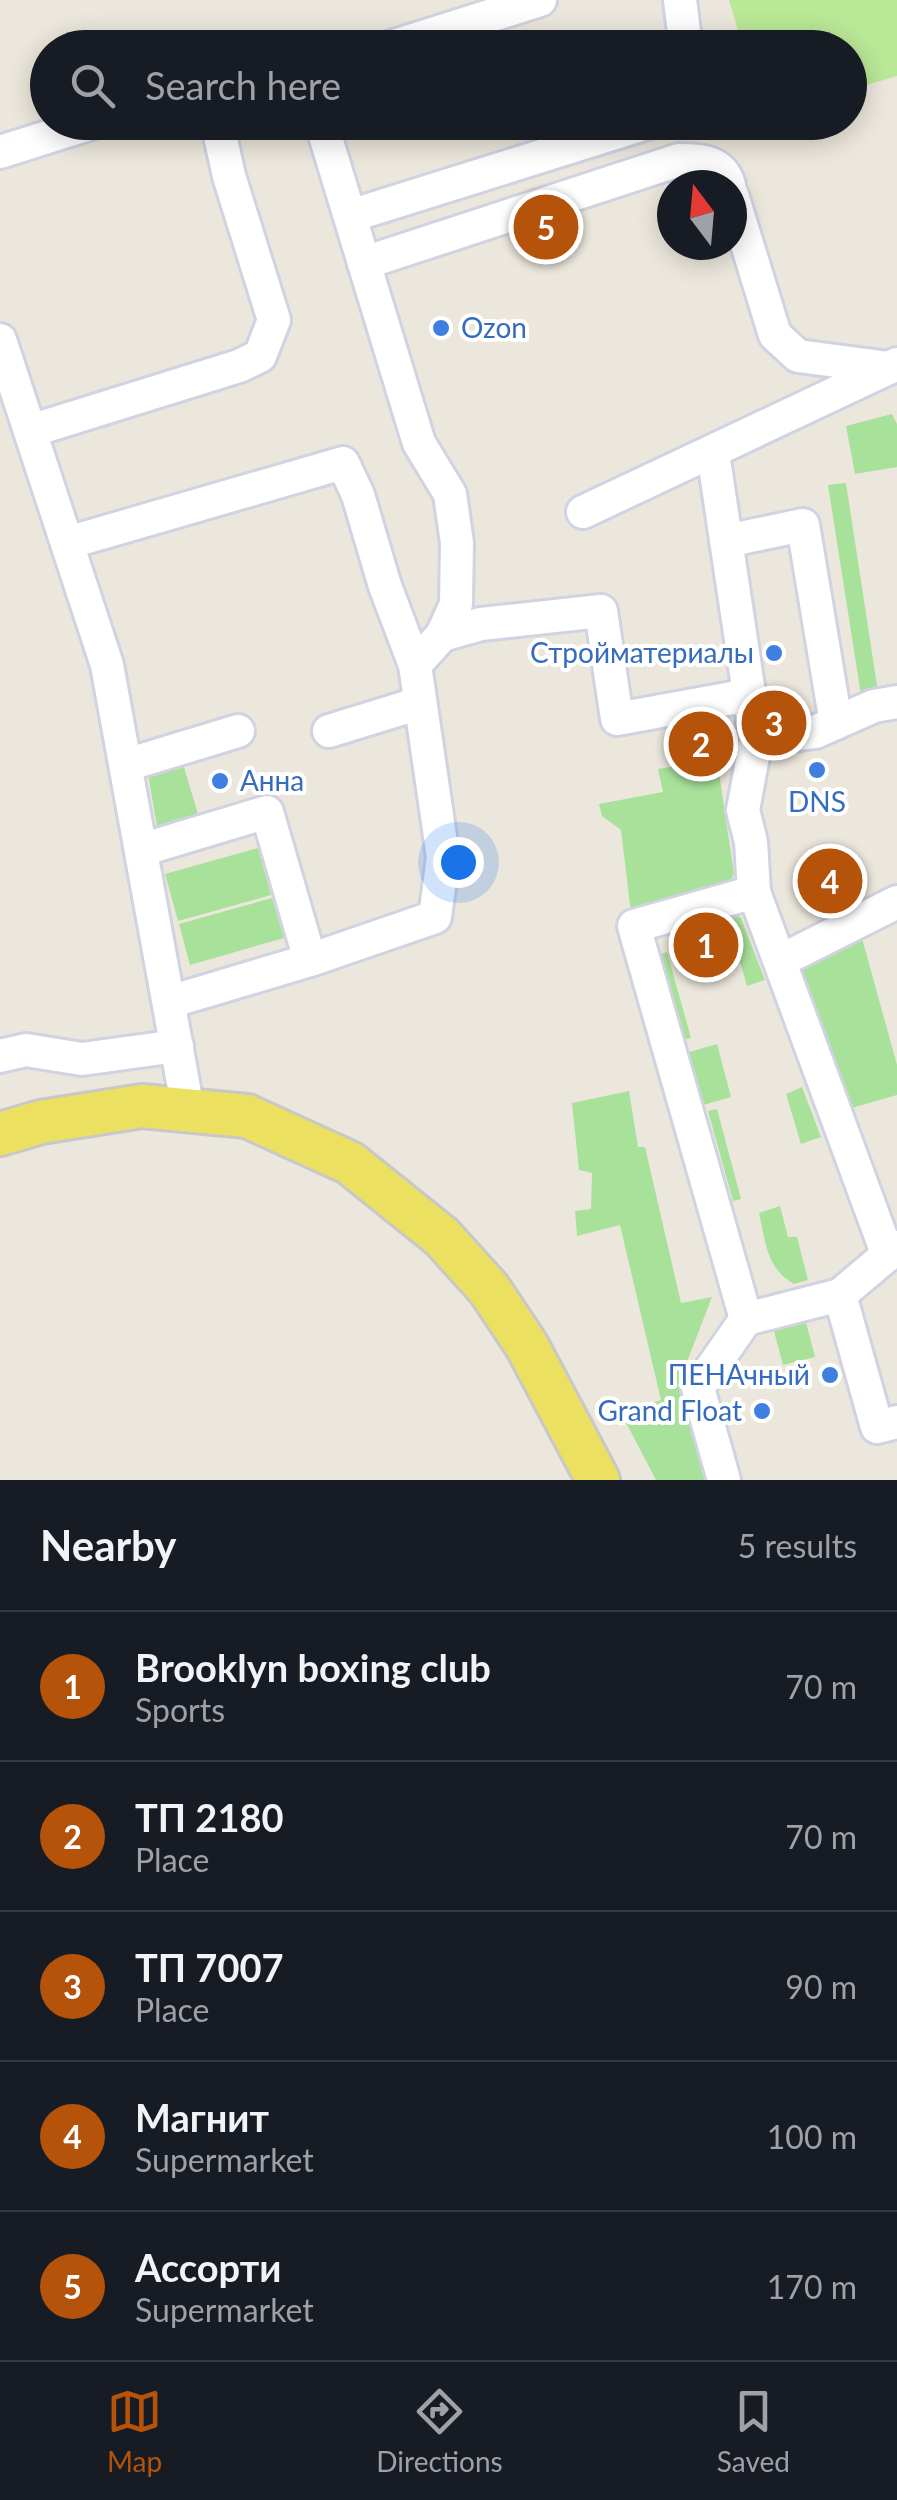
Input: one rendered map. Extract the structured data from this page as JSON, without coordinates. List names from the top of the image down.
{
  "places": [
    "Ozon",
    "Стройматериалы",
    "DNS",
    "Анна",
    "ПЕНАчный",
    "Grand Float"
  ],
  "north": "top",
  "page": {
    "search": "Search here",
    "pins": [
      "5",
      "3",
      "2",
      "4",
      "1"
    ],
    "heading": ["Nearby", "5 results"],
    "list": [
      {
        "mark": "1",
        "name": "Brooklyn boxing club",
        "note": "Sports",
        "value": "70 m"
      },
      {
        "mark": "2",
        "name": "ТП 2180",
        "note": "Place",
        "value": "70 m"
      },
      {
        "mark": "3",
        "name": "ТП 7007",
        "note": "Place",
        "value": "90 m"
      },
      {
        "mark": "4",
        "name": "Магнит",
        "note": "Supermarket",
        "value": "100 m"
      },
      {
        "mark": "5",
        "name": "Ассорти",
        "note": "Supermarket",
        "value": "170 m"
      }
    ],
    "nav": ["Map", "Directions", "Saved"]
  }
}
